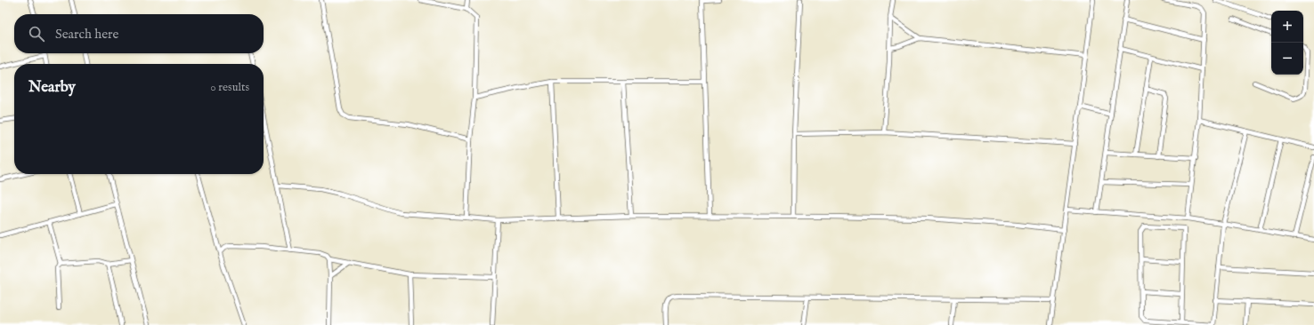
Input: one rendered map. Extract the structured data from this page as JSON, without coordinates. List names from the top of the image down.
{
  "page": {
    "map_buttons": ["+", "−"],
    "search": "Search here",
    "heading": ["Nearby", "0 results"]
  }
}
